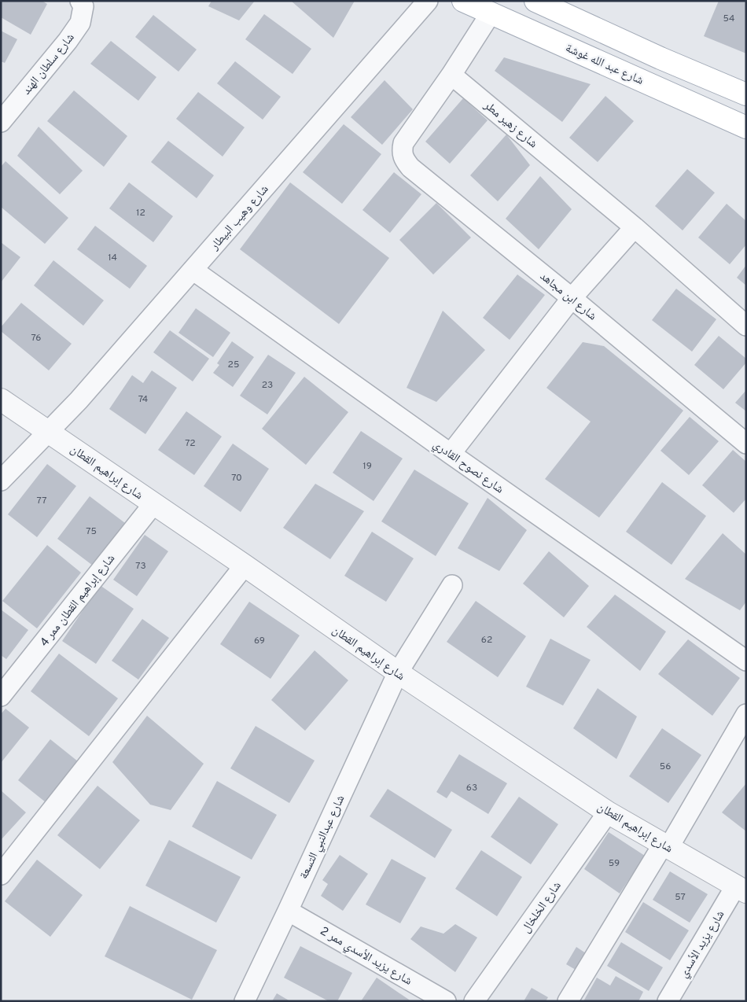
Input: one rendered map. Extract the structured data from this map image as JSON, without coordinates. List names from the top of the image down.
{
  "streets": {
    "main road": ["شارع عبد الله غوشة"],
    "street": [
      "شارع سلطان الهند",
      "شارع زهير مطر",
      "شارع وهيب البيطار",
      "شارع ابن مجاهد",
      "شارع نصوح القادري",
      "شارع إبراهيم القطان",
      "شارع إبراهيم القطان ممر 4",
      "شارع عبدالنبي التسعة",
      "شارع الخلخال",
      "شارع يزيد الأسدي",
      "شارع يزيد الأسدي ممر 2"
    ]
  },
  "crossings": [
    ["شارع زهير مطر", "شارع ابن مجاهد"],
    ["شارع وهيب البيطار", "شارع نصوح القادري"],
    ["شارع وهيب البيطار", "شارع إبراهيم القطان"],
    ["شارع إبراهيم القطان", "شارع إبراهيم القطان ممر 4"],
    ["شارع إبراهيم القطان", "شارع عبدالنبي التسعة"],
    ["شارع إبراهيم القطان", "شارع الخلخال"],
    ["شارع إبراهيم القطان", "شارع يزيد الأسدي"],
    ["شارع عبدالنبي التسعة", "شارع يزيد الأسدي ممر 2"]
  ],
  "house_numbers": [
    "54",
    "12",
    "14",
    "76",
    "25",
    "23",
    "74",
    "72",
    "19",
    "70",
    "77",
    "75",
    "73",
    "62",
    "69",
    "56",
    "63",
    "59",
    "57"
  ]
}
